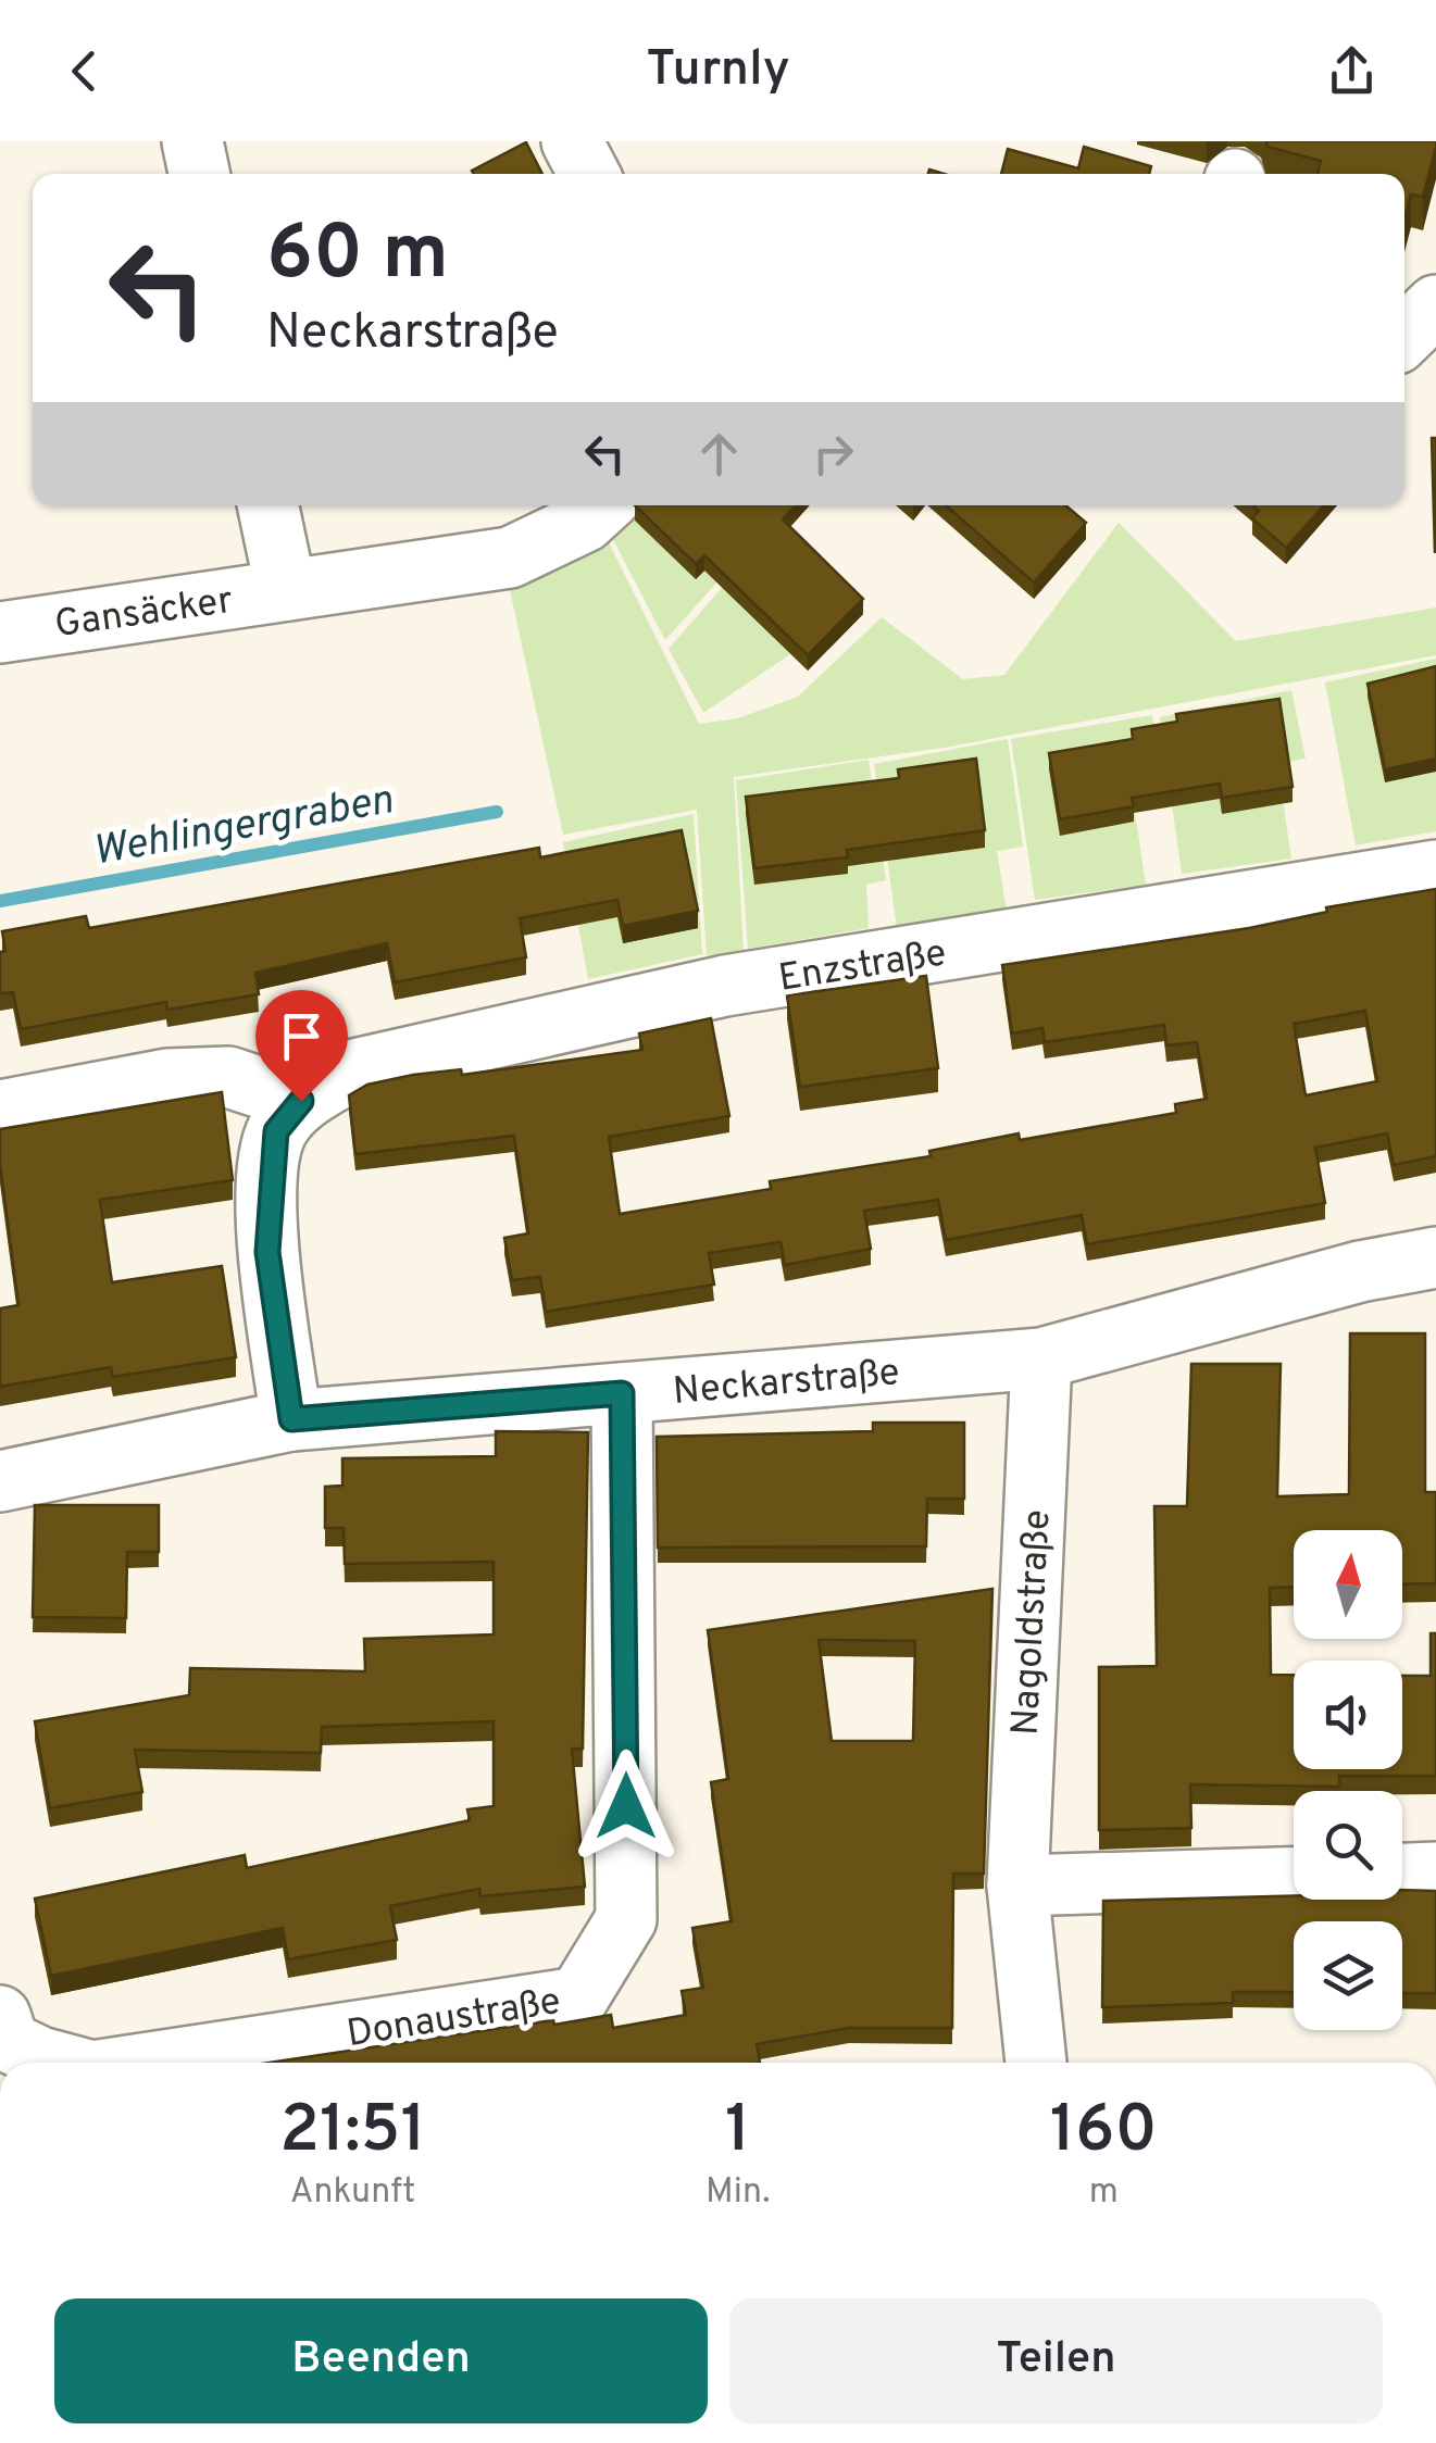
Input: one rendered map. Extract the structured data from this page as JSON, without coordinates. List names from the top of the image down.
{
  "streets": {
    "street": [
      "Gansäcker",
      "Enzstraße",
      "Neckarstraße",
      "Nagoldstraße",
      "Donaustraße"
    ]
  },
  "crossings": [
    ["Enzstraße", "Neckarstraße"],
    ["Neckarstraße", "Nagoldstraße"],
    ["Neckarstraße", "Donaustraße"]
  ],
  "water": ["Wehlingergraben"],
  "north": "top",
  "page": {
    "header": "Turnly",
    "turn": ["60 m", "Neckarstraße"],
    "eta": [
      "21:51",
      "Ankunft",
      "1",
      "Min.",
      "160",
      "m"
    ],
    "buttons": ["Beenden", "Teilen"]
  }
}
